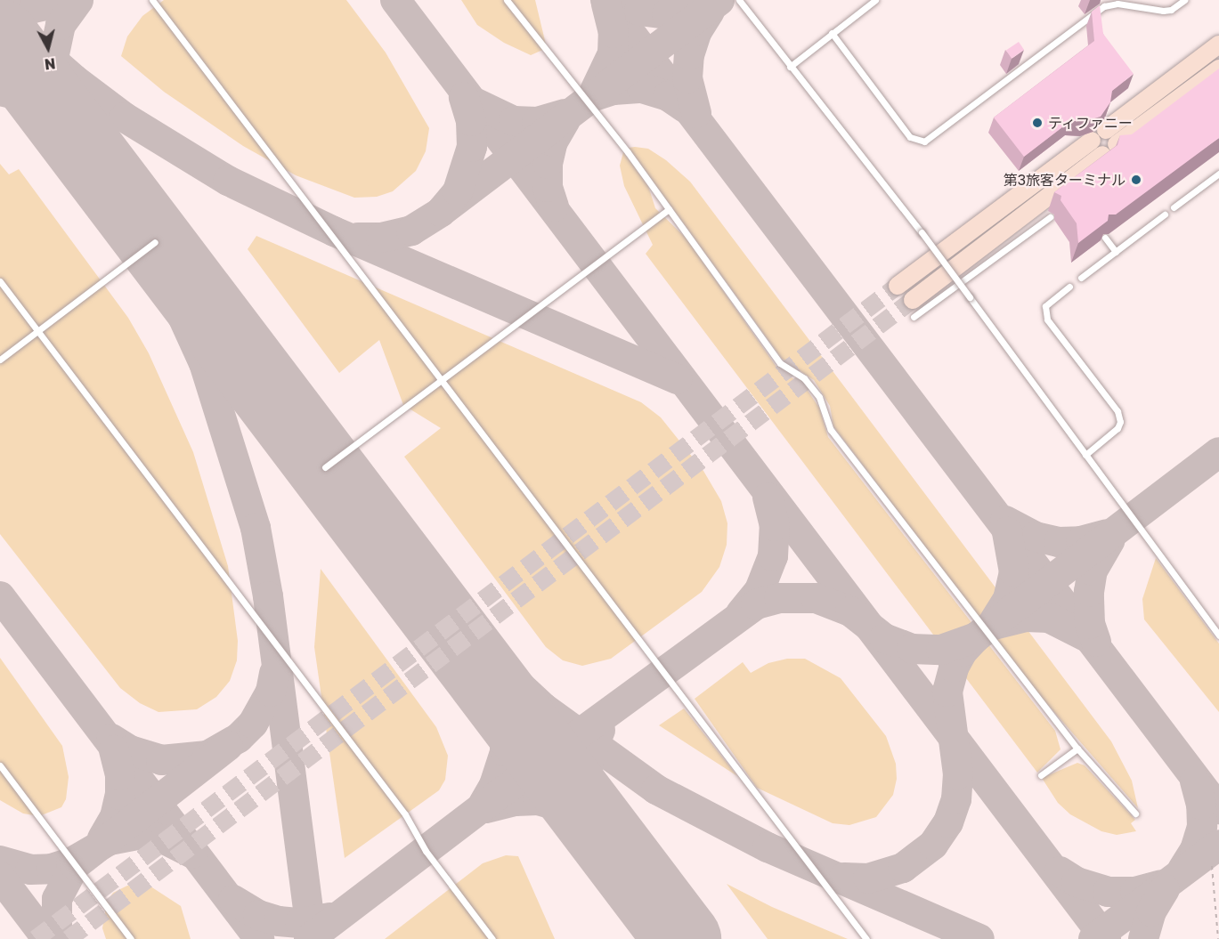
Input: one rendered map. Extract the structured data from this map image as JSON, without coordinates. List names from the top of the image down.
{
  "places": ["ティファニー", "第3旅客ターミナル"],
  "north": "bottom"
}
